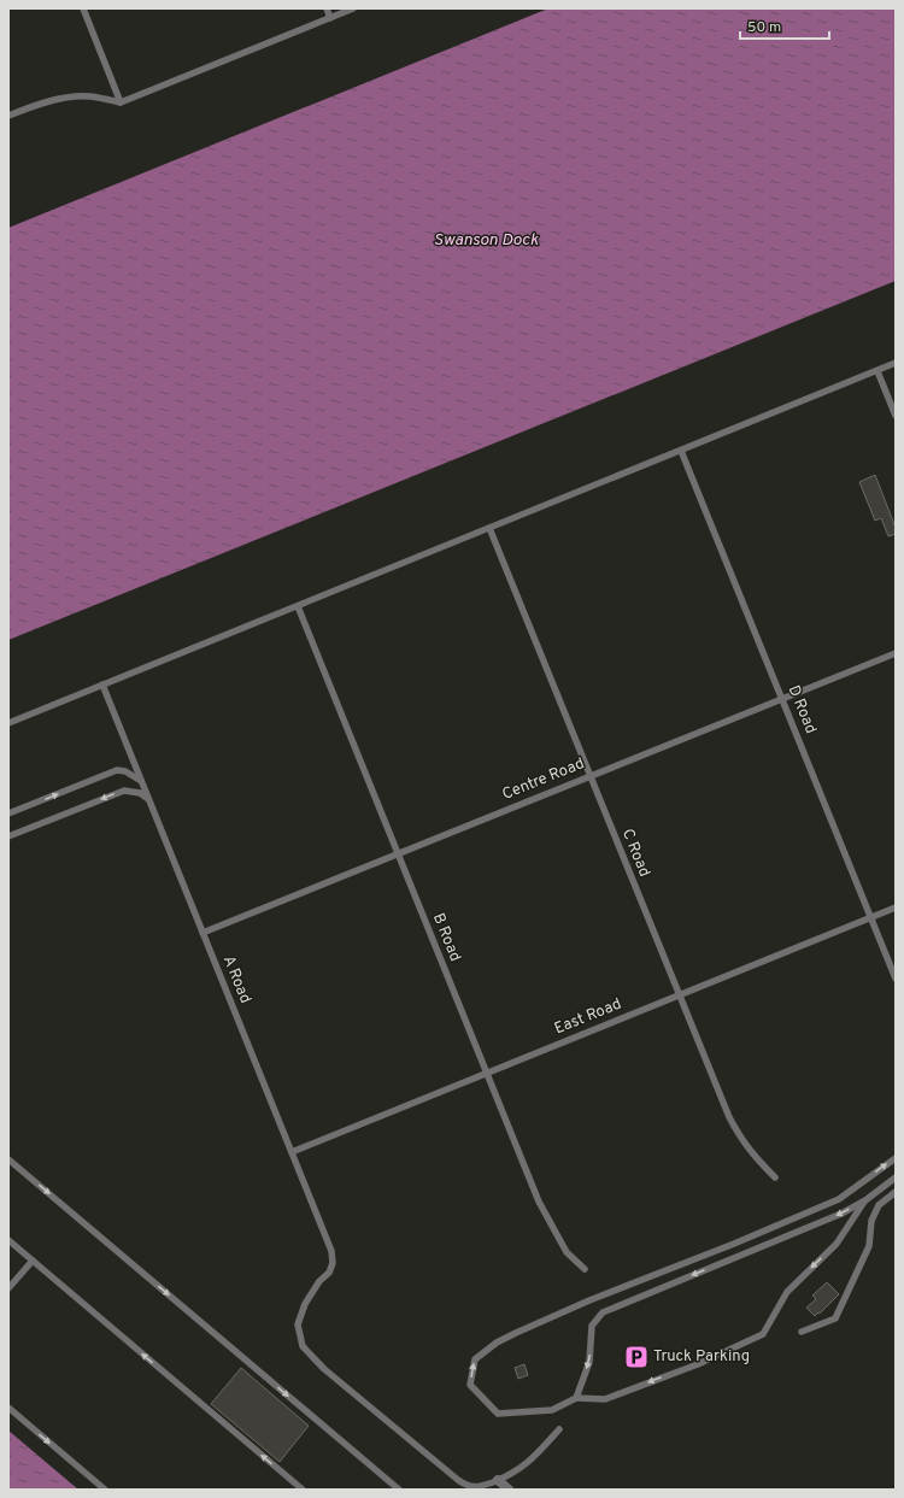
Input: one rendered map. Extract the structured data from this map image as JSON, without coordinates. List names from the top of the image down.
{
  "streets": {
    "lane": [
      "D Road",
      "Centre Road",
      "C Road",
      "B Road",
      "A Road",
      "East Road"
    ]
  },
  "crossings": [
    ["D Road", "Centre Road"],
    ["D Road", "East Road"],
    ["Centre Road", "C Road"],
    ["Centre Road", "B Road"],
    ["Centre Road", "A Road"],
    ["C Road", "East Road"],
    ["B Road", "East Road"],
    ["A Road", "East Road"]
  ],
  "water": ["Swanson Dock"],
  "places": {
    "parking": ["Truck Parking"]
  },
  "scale_bar": "50 m"
}
